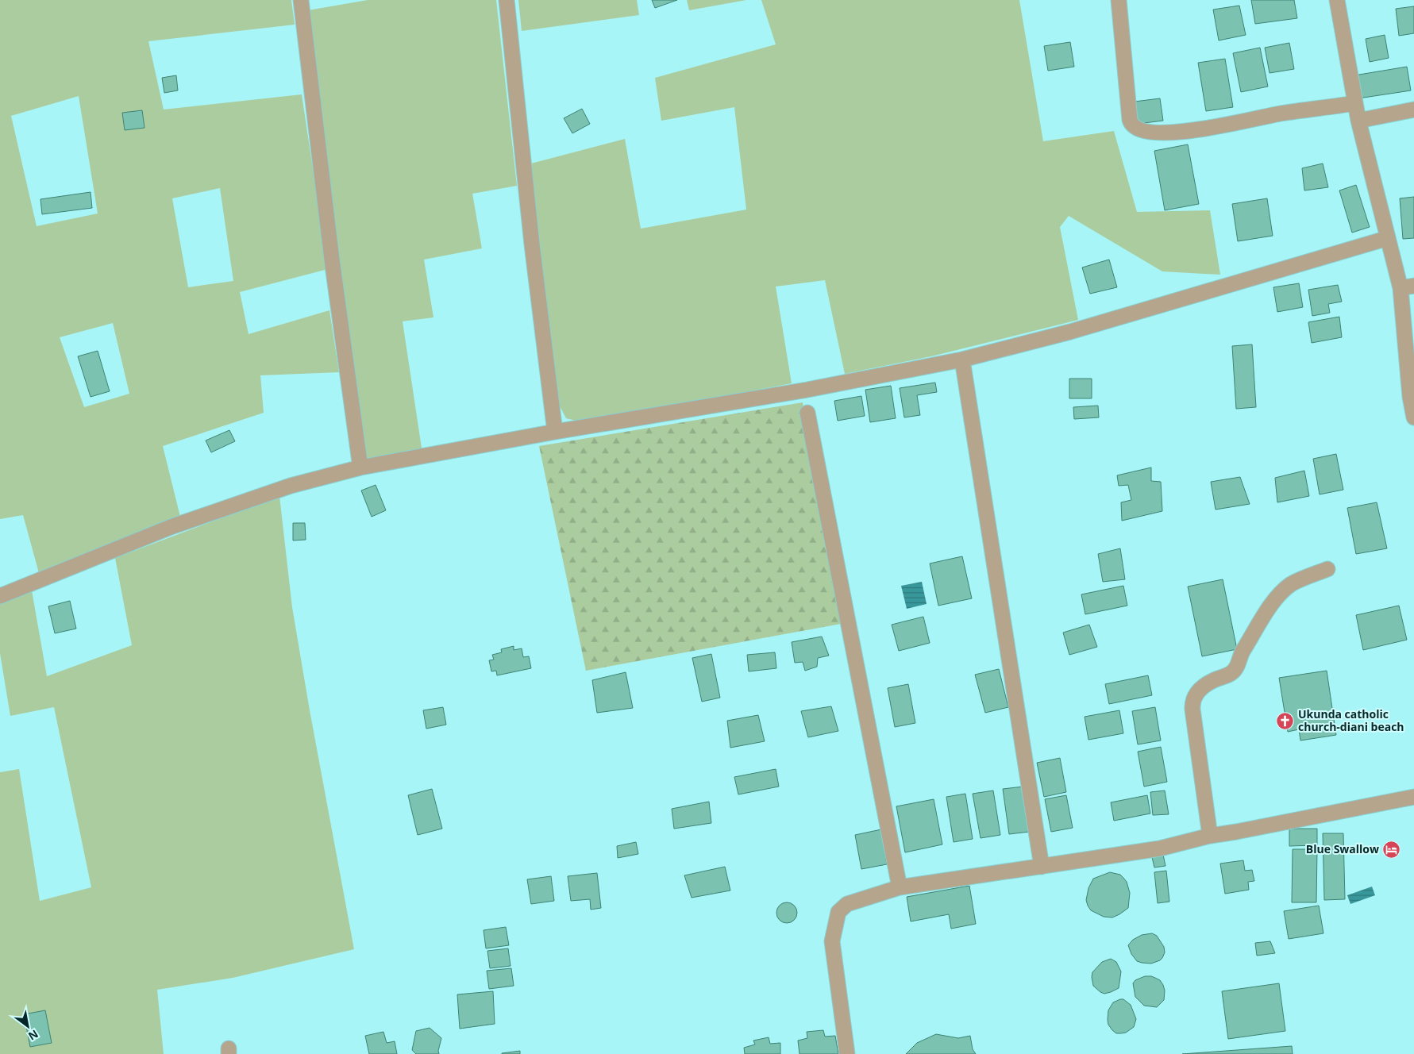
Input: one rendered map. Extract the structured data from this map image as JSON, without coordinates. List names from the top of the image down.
{
  "places": {
    "church": ["Ukunda catholic church-diani beach"],
    "hotel": ["Blue Swallow"]
  },
  "north": "bottom right"
}
